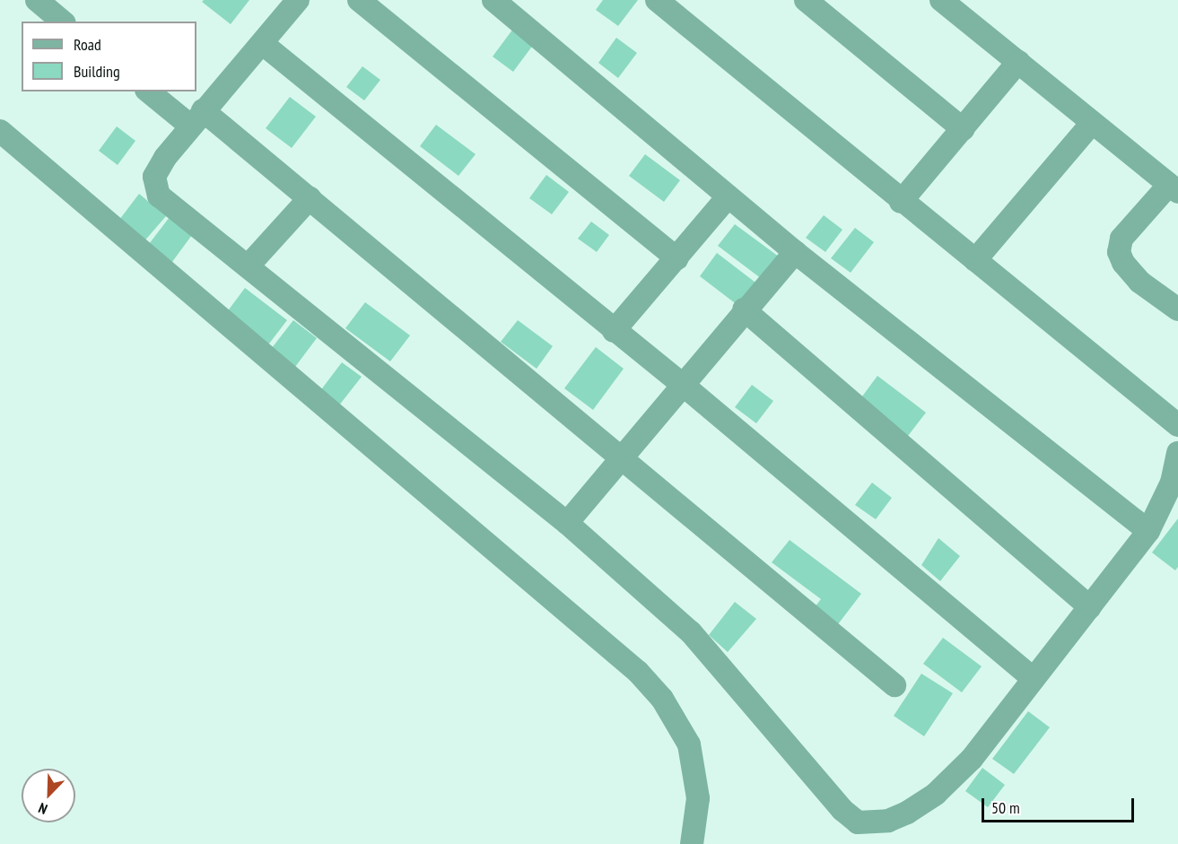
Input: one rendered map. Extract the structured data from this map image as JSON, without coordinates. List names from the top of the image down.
{
  "legend": ["Road", "Building"],
  "scale_bar": "50 m",
  "north": "bottom left"
}
